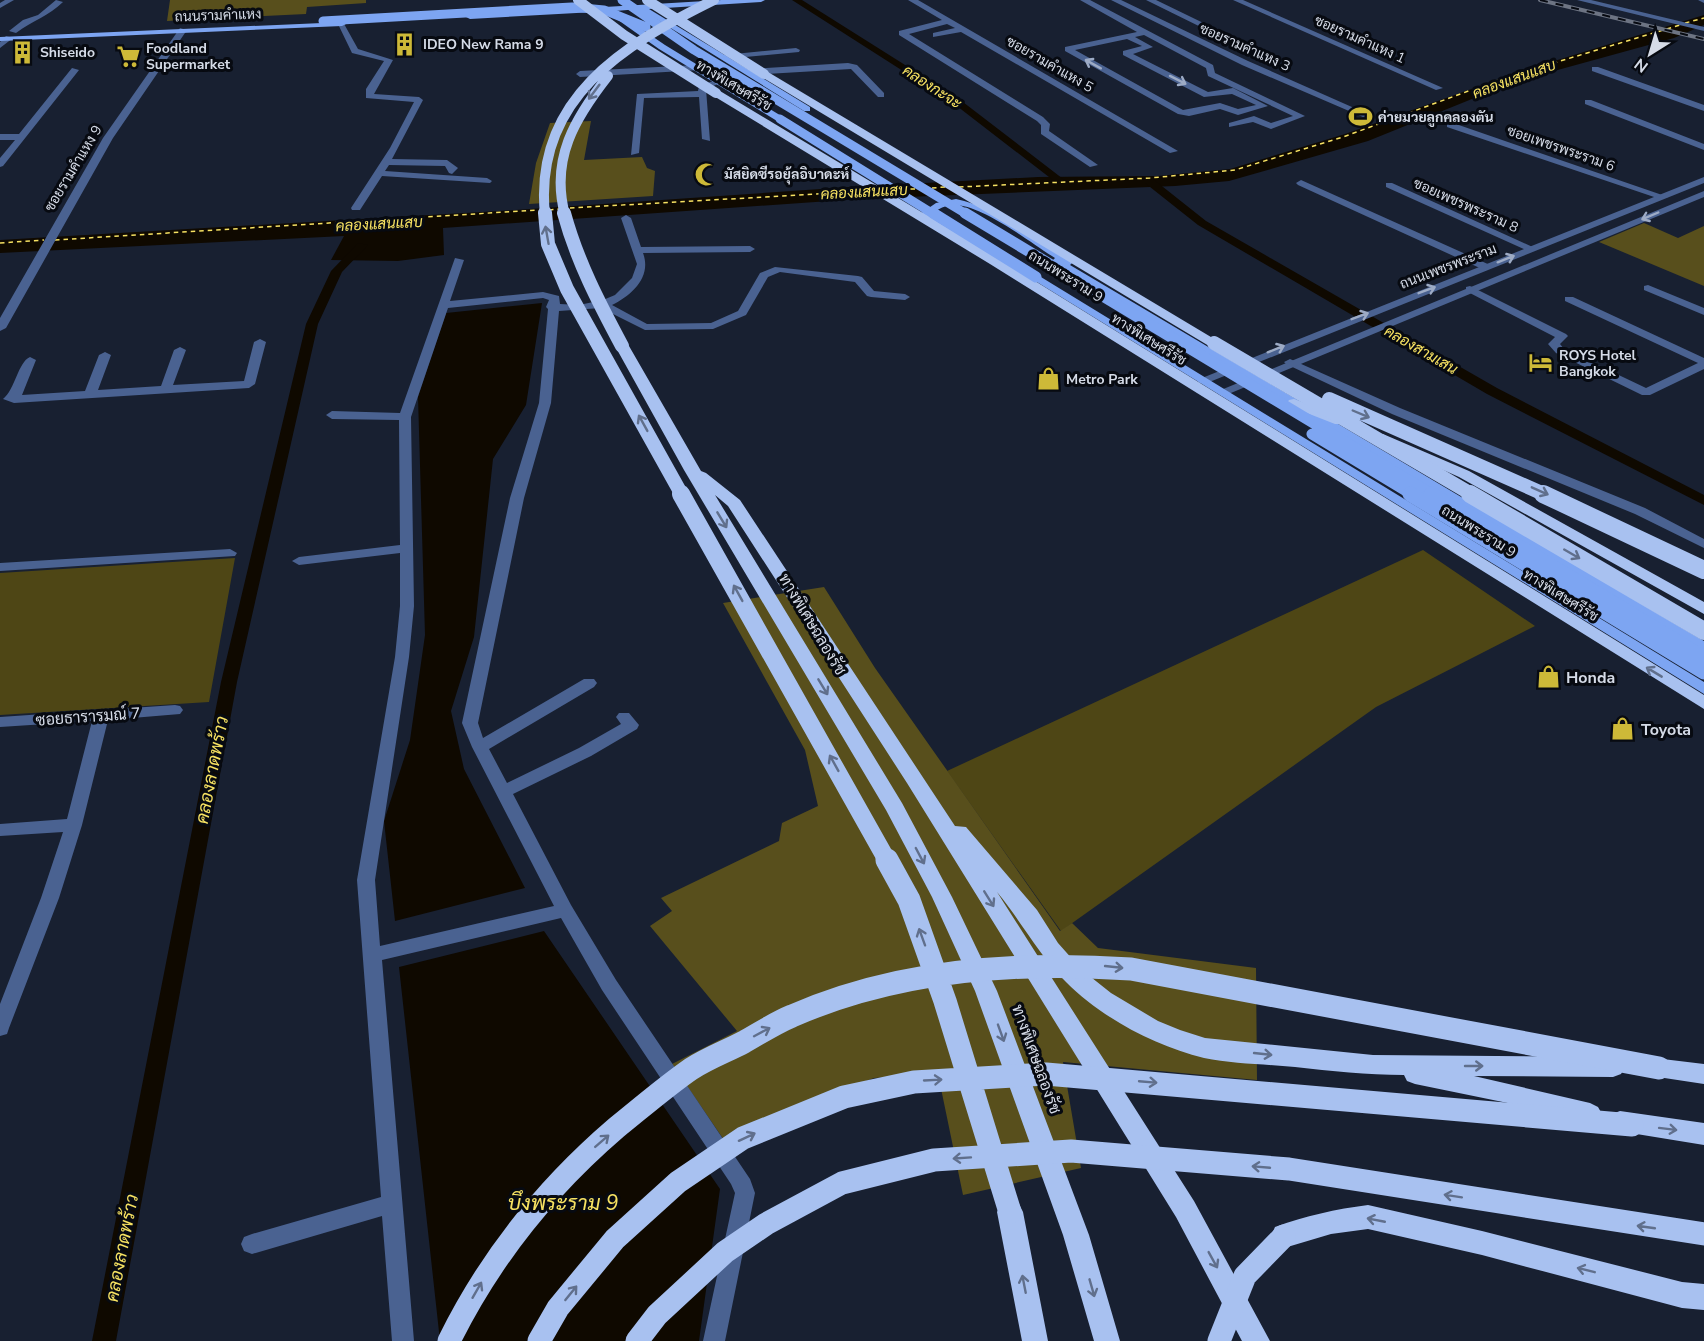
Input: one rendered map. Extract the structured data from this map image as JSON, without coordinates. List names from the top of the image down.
{
  "streets": {
    "highway": ["ทางพิเศษศรีรัช", "ทางพิเศษฉลองรัช"],
    "main road": ["ถนนรามคำแหง", "ถนนพระราม 9"],
    "street": [
      "ซอยรามคำแหง 1",
      "ซอยรามคำแหง 3",
      "ซอยรามคำแหง 5",
      "ซอยเพชรพระราม 6",
      "ซอยรามคำแหง 9",
      "ซอยเพชรพระราม 8",
      "ถนนเพชรพระราม",
      "ซอยธารารมณ์ 7"
    ]
  },
  "crossings": [
    ["ถนนรามคำแหง", "ทางพิเศษศรีรัช"],
    ["ถนนรามคำแหง", "ซอยรามคำแหง 9"],
    ["ถนนรามคำแหง", "ถนนพระราม 9"],
    ["ทางพิเศษศรีรัช", "ถนนพระราม 9"],
    ["ซอยเพชรพระราม 6", "ถนนเพชรพระราม"],
    ["ซอยเพชรพระราม 8", "ถนนเพชรพระราม"],
    ["ถนนเพชรพระราม", "ถนนพระราม 9"]
  ],
  "water": [
    "คลองแสนแสบ",
    "คลองกะจะ",
    "คลองสามเสน",
    "คลองลาดพร้าว",
    "บึงพระราม 9"
  ],
  "places": {
    "building": ["IDEO New Rama 9", "Shiseido"],
    "supermarket": ["Foodland Supermarket"],
    "sports": ["ค่ายมวยลูกคลองตัน"],
    "mosque": ["มัสยิดซีรอยุ้ลอิบาดะห์"],
    "hotel": ["ROYS Hotel Bangkok"],
    "shop": ["Metro Park", "Honda", "Toyota"]
  },
  "north": "bottom left"
}
